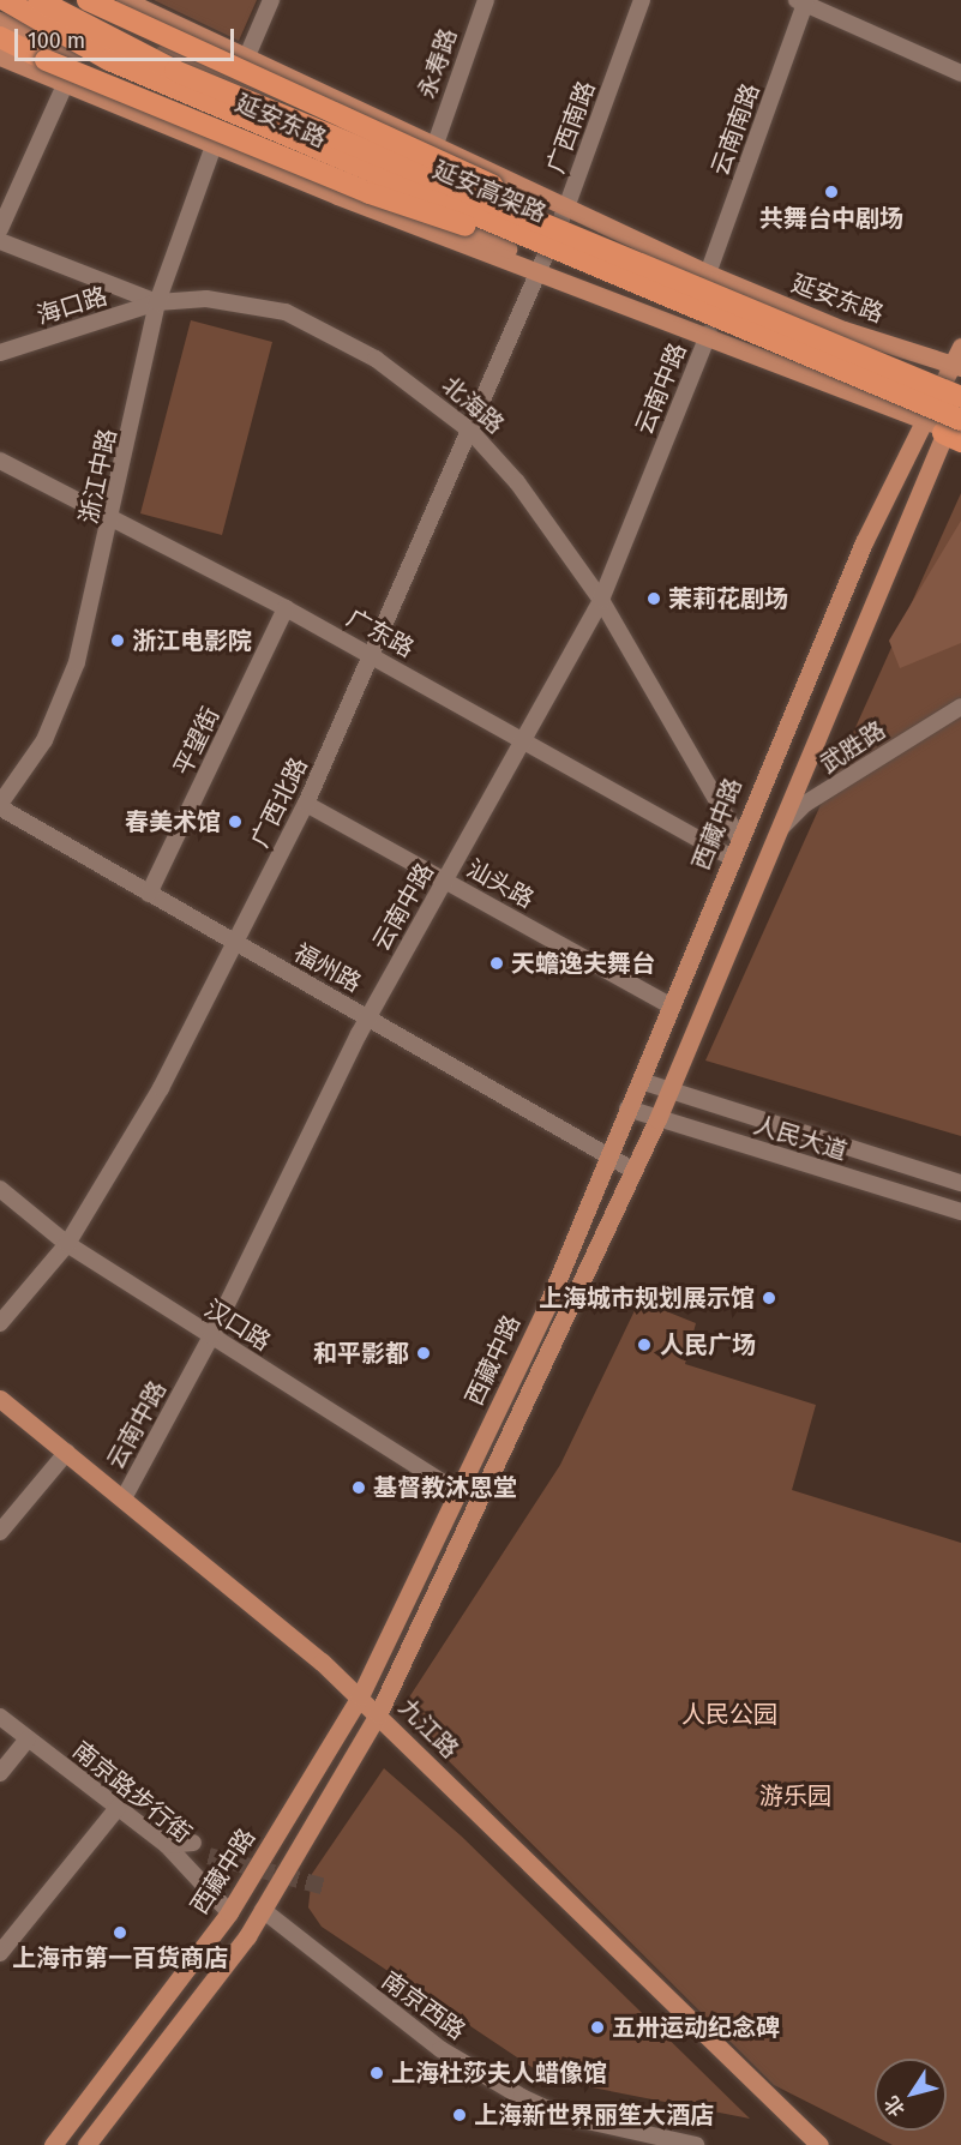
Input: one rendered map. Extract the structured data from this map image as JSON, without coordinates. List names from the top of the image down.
{
  "streets": {
    "highway": ["延安高架路"],
    "main road": ["延安东路", "西藏中路", "九江路"],
    "street": [
      "永寿路",
      "广西南路",
      "云南南路",
      "海口路",
      "云南中路",
      "北海路",
      "浙江中路",
      "广东路",
      "平望街",
      "武胜路",
      "广西北路",
      "汕头路",
      "福州路",
      "人民大道",
      "汉口路",
      "南京路步行街",
      "南京西路"
    ]
  },
  "crossings": [
    ["永寿路", "延安东路"],
    ["延安东路", "广西南路"],
    ["延安东路", "云南南路"],
    ["延安东路", "延安高架路"],
    ["延安东路", "云南中路"],
    ["延安东路", "浙江中路"],
    ["延安东路", "广西北路"],
    ["延安东路", "西藏中路"],
    ["广西南路", "广西北路"],
    ["延安高架路", "西藏中路"],
    ["海口路", "北海路"],
    ["海口路", "浙江中路"],
    ["云南中路", "北海路"],
    ["云南中路", "广东路"],
    ["云南中路", "汕头路"],
    ["云南中路", "福州路"],
    ["云南中路", "汉口路"],
    ["云南中路", "九江路"],
    ["北海路", "浙江中路"],
    ["北海路", "广西北路"],
    ["北海路", "西藏中路"],
    ["浙江中路", "广东路"],
    ["浙江中路", "福州路"],
    ["广东路", "平望街"],
    ["广东路", "广西北路"],
    ["广东路", "西藏中路"],
    ["平望街", "福州路"],
    ["武胜路", "西藏中路"],
    ["广西北路", "汕头路"],
    ["广西北路", "福州路"],
    ["广西北路", "汉口路"],
    ["西藏中路", "汕头路"],
    ["西藏中路", "福州路"],
    ["西藏中路", "人民大道"],
    ["西藏中路", "汉口路"],
    ["西藏中路", "九江路"],
    ["西藏中路", "南京路步行街"],
    ["西藏中路", "南京西路"]
  ],
  "parks": ["人民公园", "游乐园"],
  "places": [
    "共舞台中剧场",
    "茉莉花剧场",
    "浙江电影院",
    "春美术馆",
    "天蟾逸夫舞台",
    "上海城市规划展示馆",
    "人民广场",
    "和平影都",
    "基督教沐恩堂",
    "上海市第一百货商店",
    "五卅运动纪念碑",
    "上海杜莎夫人蜡像馆",
    "上海新世界丽笙大酒店"
  ],
  "scale_bar": "100 m",
  "north": "bottom left"
}
